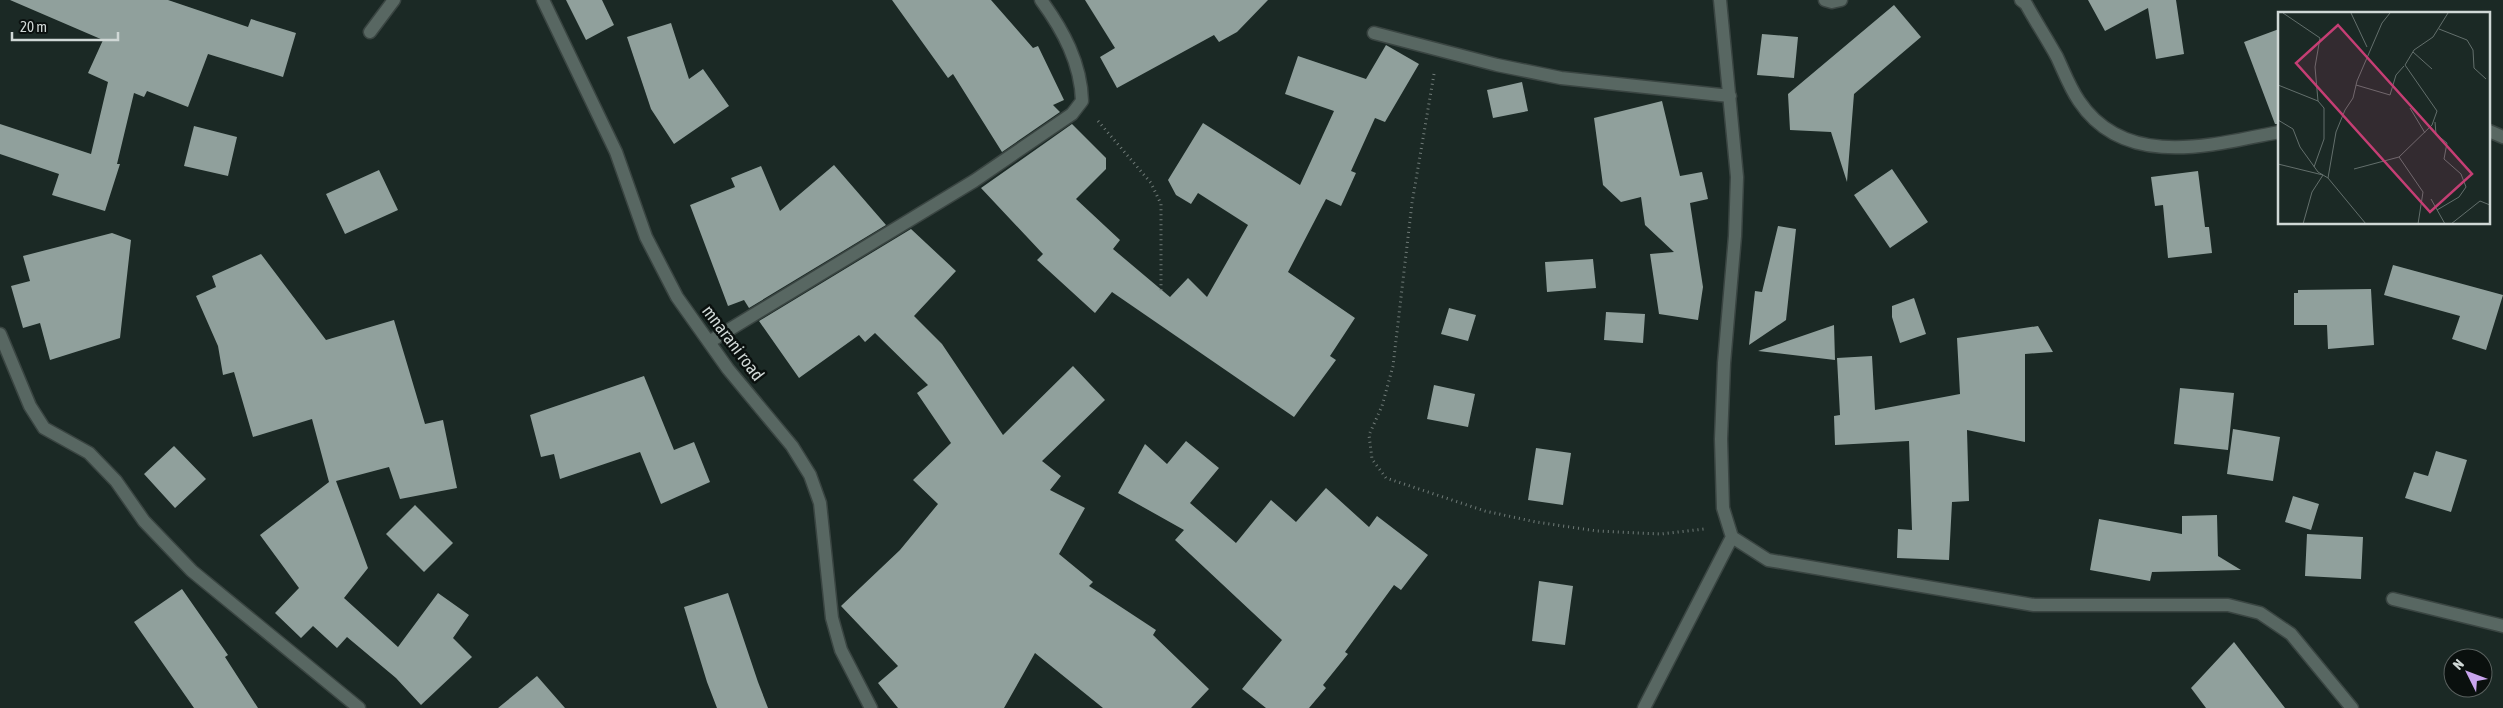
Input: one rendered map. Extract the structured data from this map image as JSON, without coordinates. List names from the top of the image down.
{
  "streets": {
    "street": ["mnarani road"]
  },
  "scale_bar": "20 m",
  "north": "top left"
}
